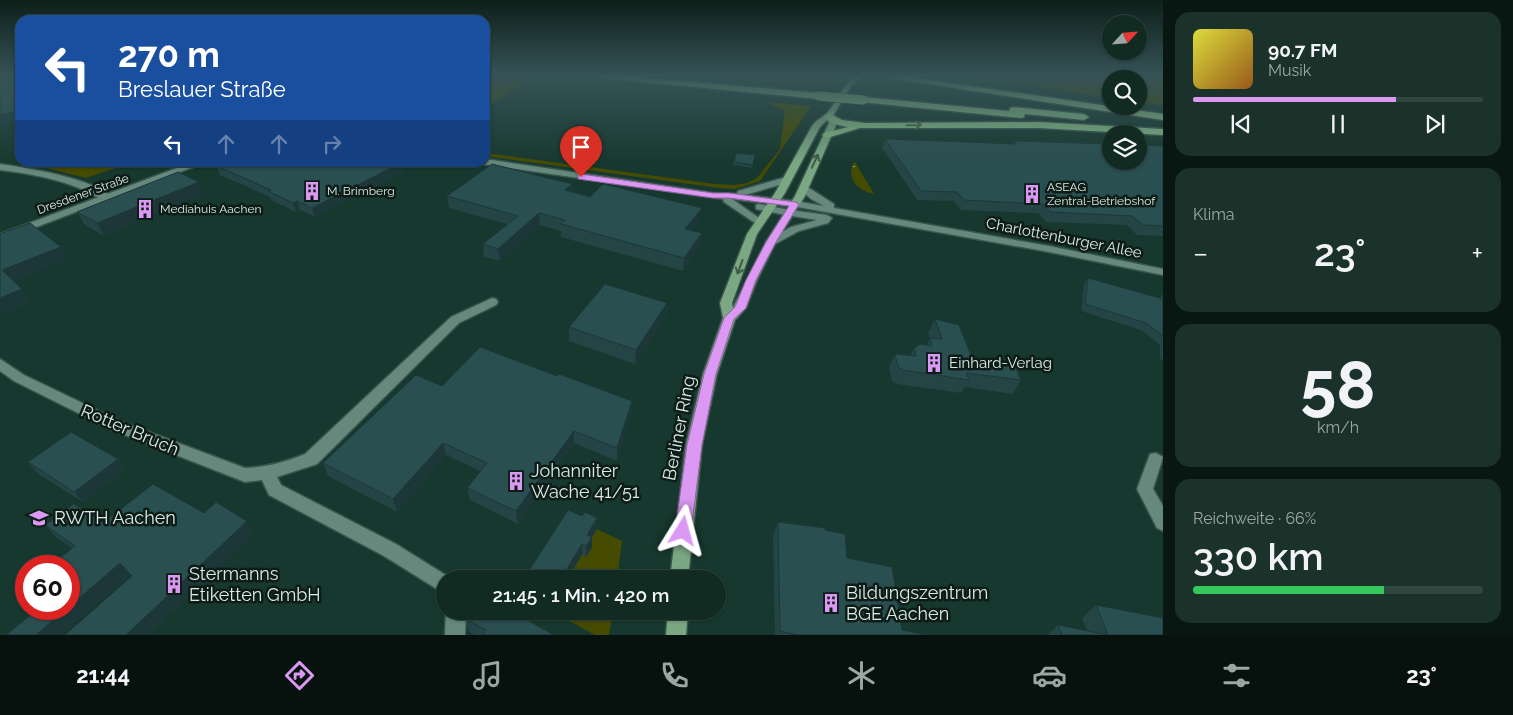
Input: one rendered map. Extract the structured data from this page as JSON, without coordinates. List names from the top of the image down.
{
  "streets": {
    "main road": ["Berliner Ring"],
    "street": ["Dresdener Straße", "Charlottenburger Allee", "Rotter Bruch"]
  },
  "crossings": [
    ["Charlottenburger Allee", "Berliner Ring"]
  ],
  "places": {
    "building": [
      "M. Brimberg",
      "ASEAG Zentral-Betriebshof",
      "Mediahuis Aachen",
      "Einhard-Verlag",
      "Johanniter Wache 41/51",
      "Stermanns Etiketten GmbH",
      "Bildungszentrum BGE Aachen"
    ],
    "school or university": ["RWTH Aachen"]
  },
  "north": "top right",
  "page": {
    "turn": ["270 m", "Breslauer Straße"],
    "song": ["90.7 FM", "Musik"],
    "tile": [
      "Klima",
      ["58", "km/h"],
      ["Reichweite · 66%", "330 km"]
    ],
    "heat": ["−", "23°", "+"],
    "limit": "60",
    "trip": "21:45 · 1 Min. · 420 m",
    "tabs": ["21:44", "23°"]
  }
}
